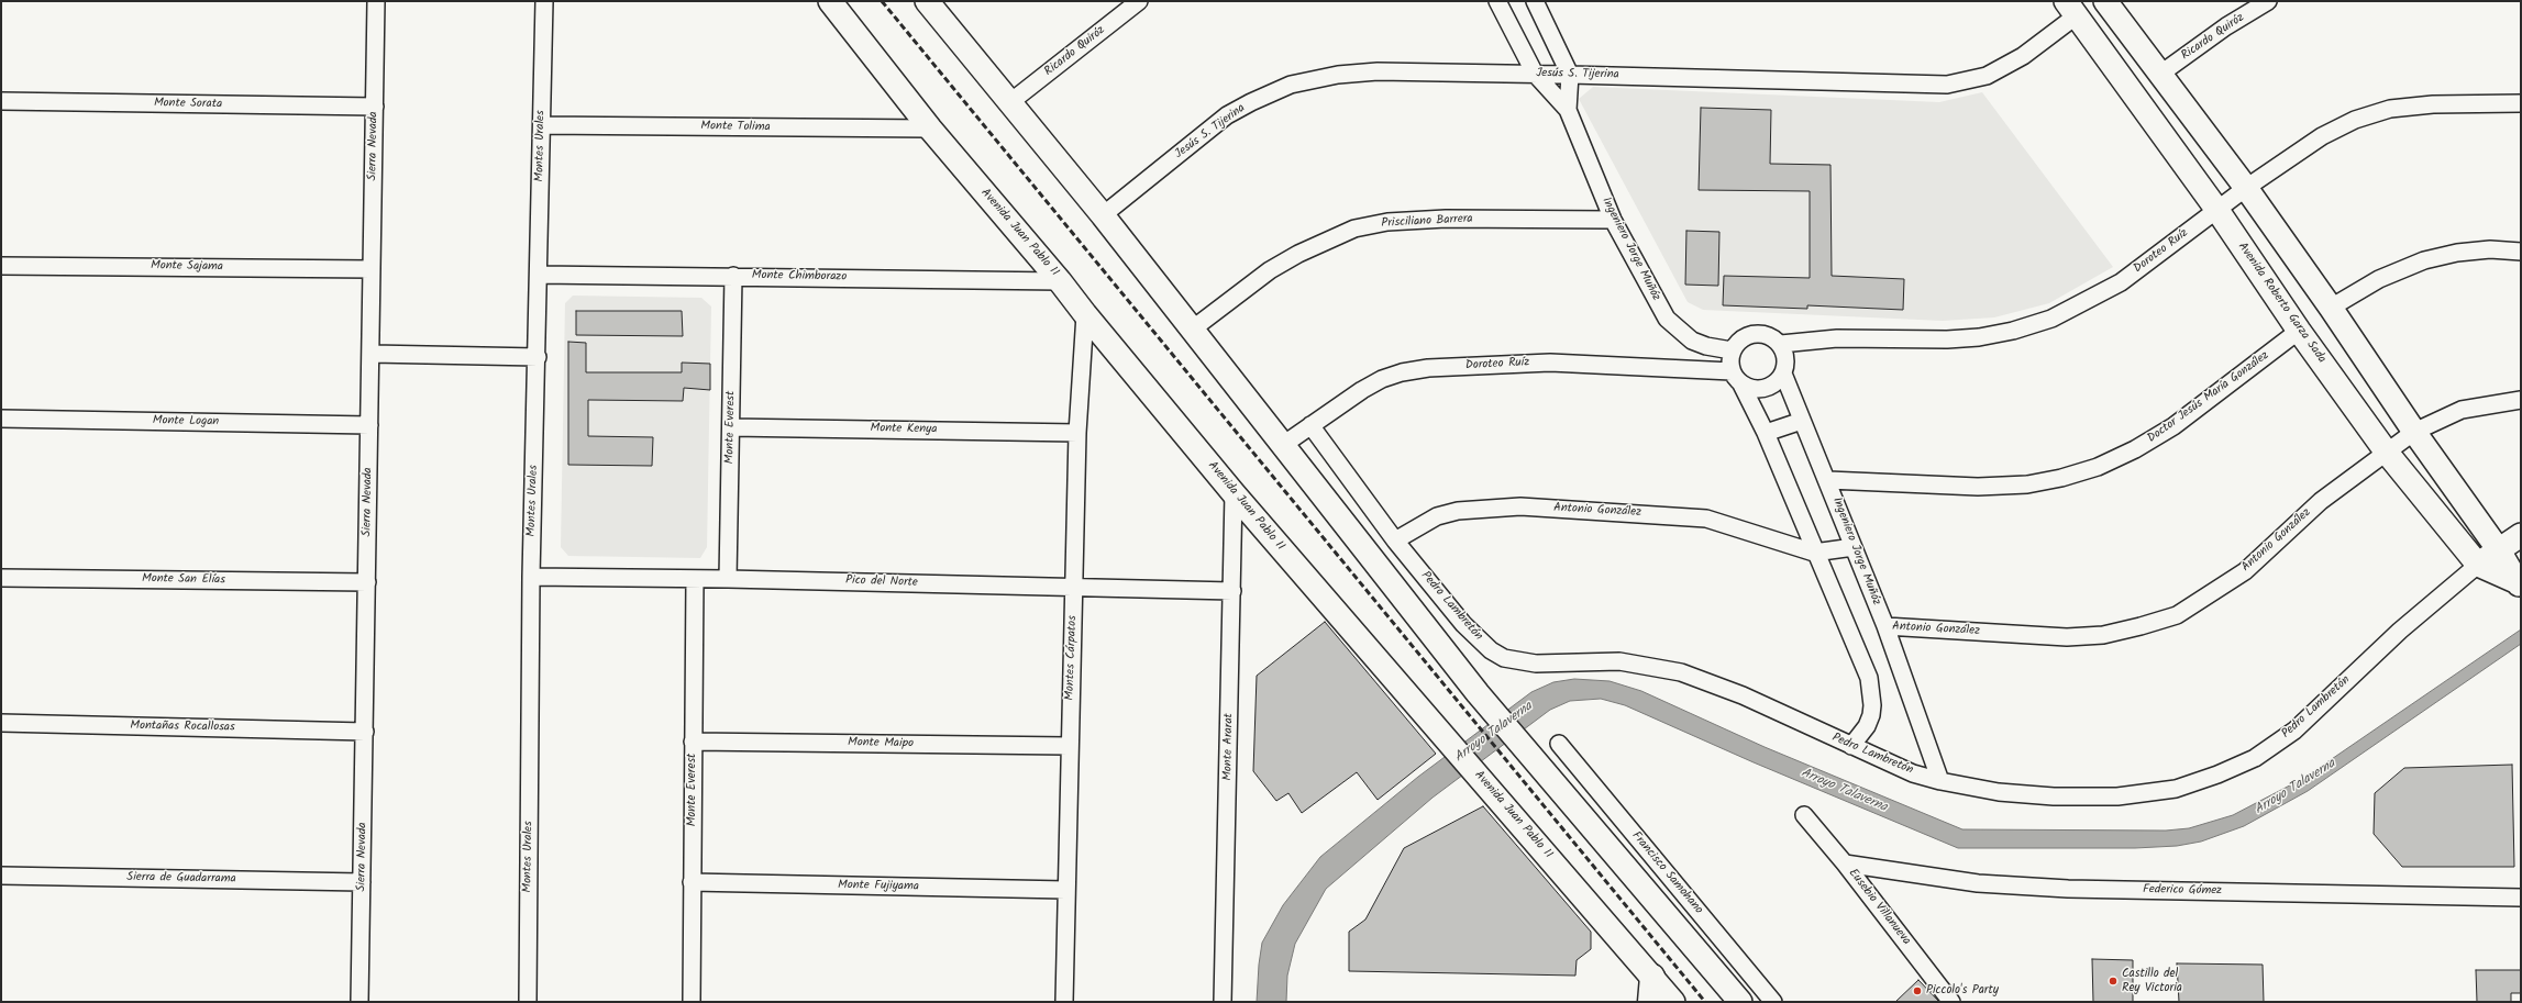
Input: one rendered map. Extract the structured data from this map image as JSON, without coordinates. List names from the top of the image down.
{
  "streets": {
    "main road": ["Avenida Juan Pablo II", "Avenida Roberto Garza Sada"],
    "street": [
      "Ricardo Quiróz",
      "Jesús S. Tijerina",
      "Monte Sorata",
      "Monte Tolima",
      "Sierra Nevada",
      "Montes Urales",
      "Prisciliano Barrera",
      "Ingeniero Jorge Muñóz",
      "Doroteo Ruíz",
      "Monte Sajama",
      "Monte Chimborazo",
      "Doctor Jesús María González",
      "Monte Logan",
      "Monte Everest",
      "Monte Kenya",
      "Antonio González",
      "Monte San Elías",
      "Pico del Norte",
      "Pedro Lambretón",
      "Montes Cárpatos",
      "Montañas Rocallosas",
      "Monte Maipo",
      "Monte Ararat",
      "Francisco Samohano",
      "Sierra de Guadarrama",
      "Monte Fujiyama",
      "Federico Gómez",
      "Eusebio Villanueva"
    ]
  },
  "crossings": [
    ["Ricardo Quiróz", "Avenida Roberto Garza Sada"],
    ["Jesús S. Tijerina", "Ingeniero Jorge Muñóz"],
    ["Jesús S. Tijerina", "Avenida Roberto Garza Sada"],
    ["Monte Sorata", "Sierra Nevada"],
    ["Monte Tolima", "Montes Urales"],
    ["Monte Tolima", "Avenida Juan Pablo II"],
    ["Sierra Nevada", "Monte Sajama"],
    ["Sierra Nevada", "Monte Logan"],
    ["Sierra Nevada", "Monte San Elías"],
    ["Sierra Nevada", "Montañas Rocallosas"],
    ["Sierra Nevada", "Sierra de Guadarrama"],
    ["Montes Urales", "Monte Chimborazo"],
    ["Montes Urales", "Pico del Norte"],
    ["Prisciliano Barrera", "Ingeniero Jorge Muñóz"],
    ["Avenida Juan Pablo II", "Monte Chimborazo"],
    ["Avenida Juan Pablo II", "Montes Cárpatos"],
    ["Avenida Juan Pablo II", "Monte Ararat"],
    ["Ingeniero Jorge Muñóz", "Doroteo Ruíz"],
    ["Ingeniero Jorge Muñóz", "Doctor Jesús María González"],
    ["Ingeniero Jorge Muñóz", "Antonio González"],
    ["Ingeniero Jorge Muñóz", "Pedro Lambretón"],
    ["Doroteo Ruíz", "Avenida Roberto Garza Sada"],
    ["Doroteo Ruíz", "Pedro Lambretón"],
    ["Monte Chimborazo", "Monte Everest"],
    ["Avenida Roberto Garza Sada", "Doctor Jesús María González"],
    ["Avenida Roberto Garza Sada", "Antonio González"],
    ["Avenida Roberto Garza Sada", "Pedro Lambretón"],
    ["Monte Everest", "Monte Kenya"],
    ["Monte Everest", "Pico del Norte"],
    ["Monte Everest", "Monte Maipo"],
    ["Monte Everest", "Monte Fujiyama"],
    ["Monte Kenya", "Montes Cárpatos"],
    ["Antonio González", "Pedro Lambretón"],
    ["Pico del Norte", "Montes Cárpatos"],
    ["Pico del Norte", "Monte Ararat"],
    ["Montes Cárpatos", "Monte Maipo"],
    ["Montes Cárpatos", "Monte Fujiyama"],
    ["Federico Gómez", "Eusebio Villanueva"]
  ],
  "water": ["Arroyo Talaverna"],
  "places": ["Castillo del Rey Victoria", "Piccolo's Party"]
}
